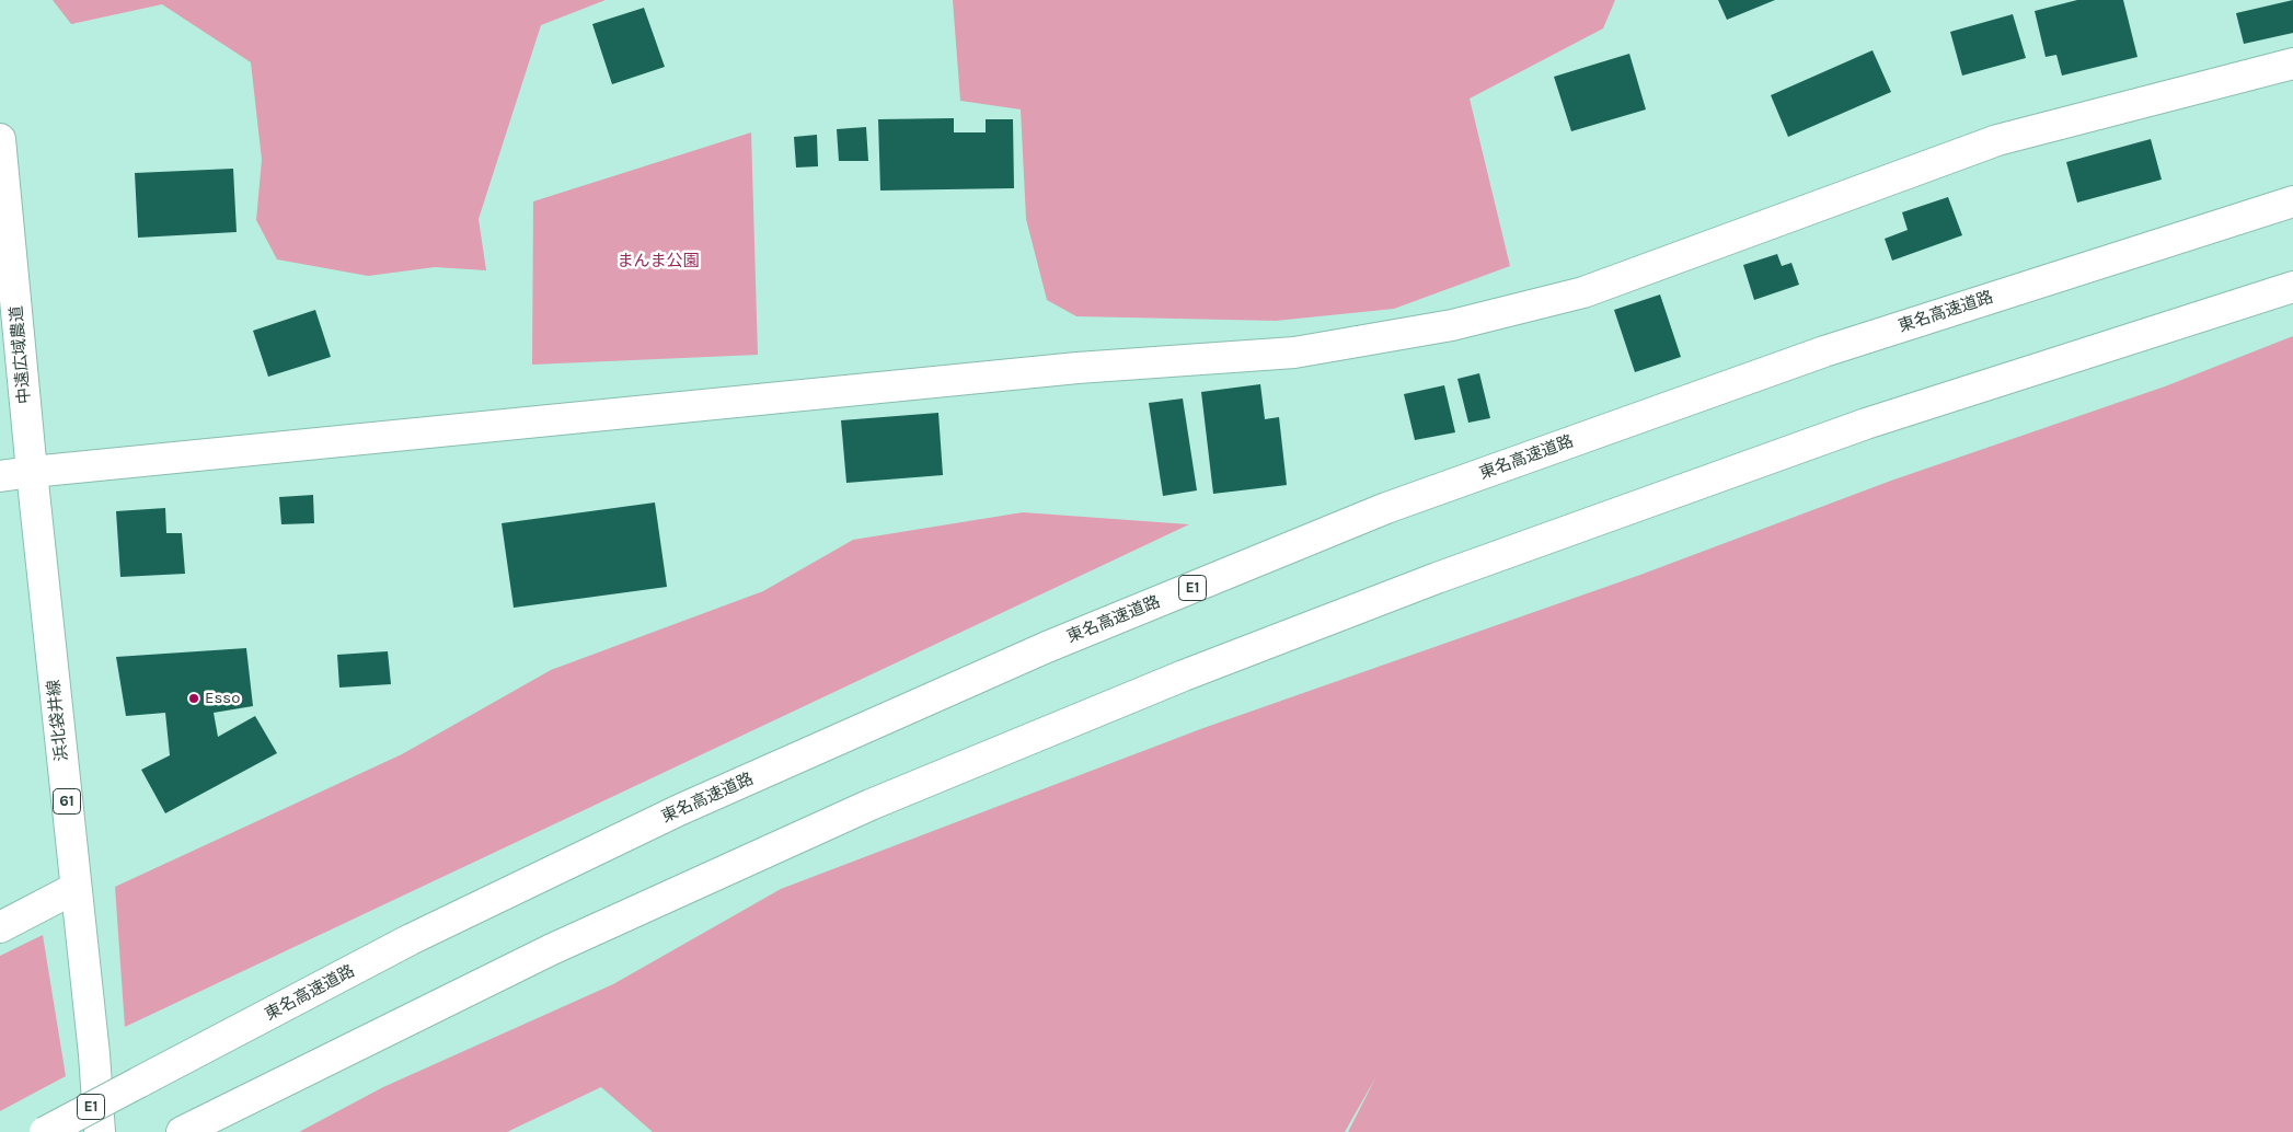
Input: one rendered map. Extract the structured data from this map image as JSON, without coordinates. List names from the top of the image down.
{
  "streets": {
    "main road": [
      "東名高速道路",
      "中遠広域農道",
      "E1",
      "浜北袋井線",
      "61"
    ]
  },
  "crossings": [
    ["中遠広域農道", "浜北袋井線"]
  ],
  "parks": ["まんま公園"],
  "places": ["Esso"]
}
